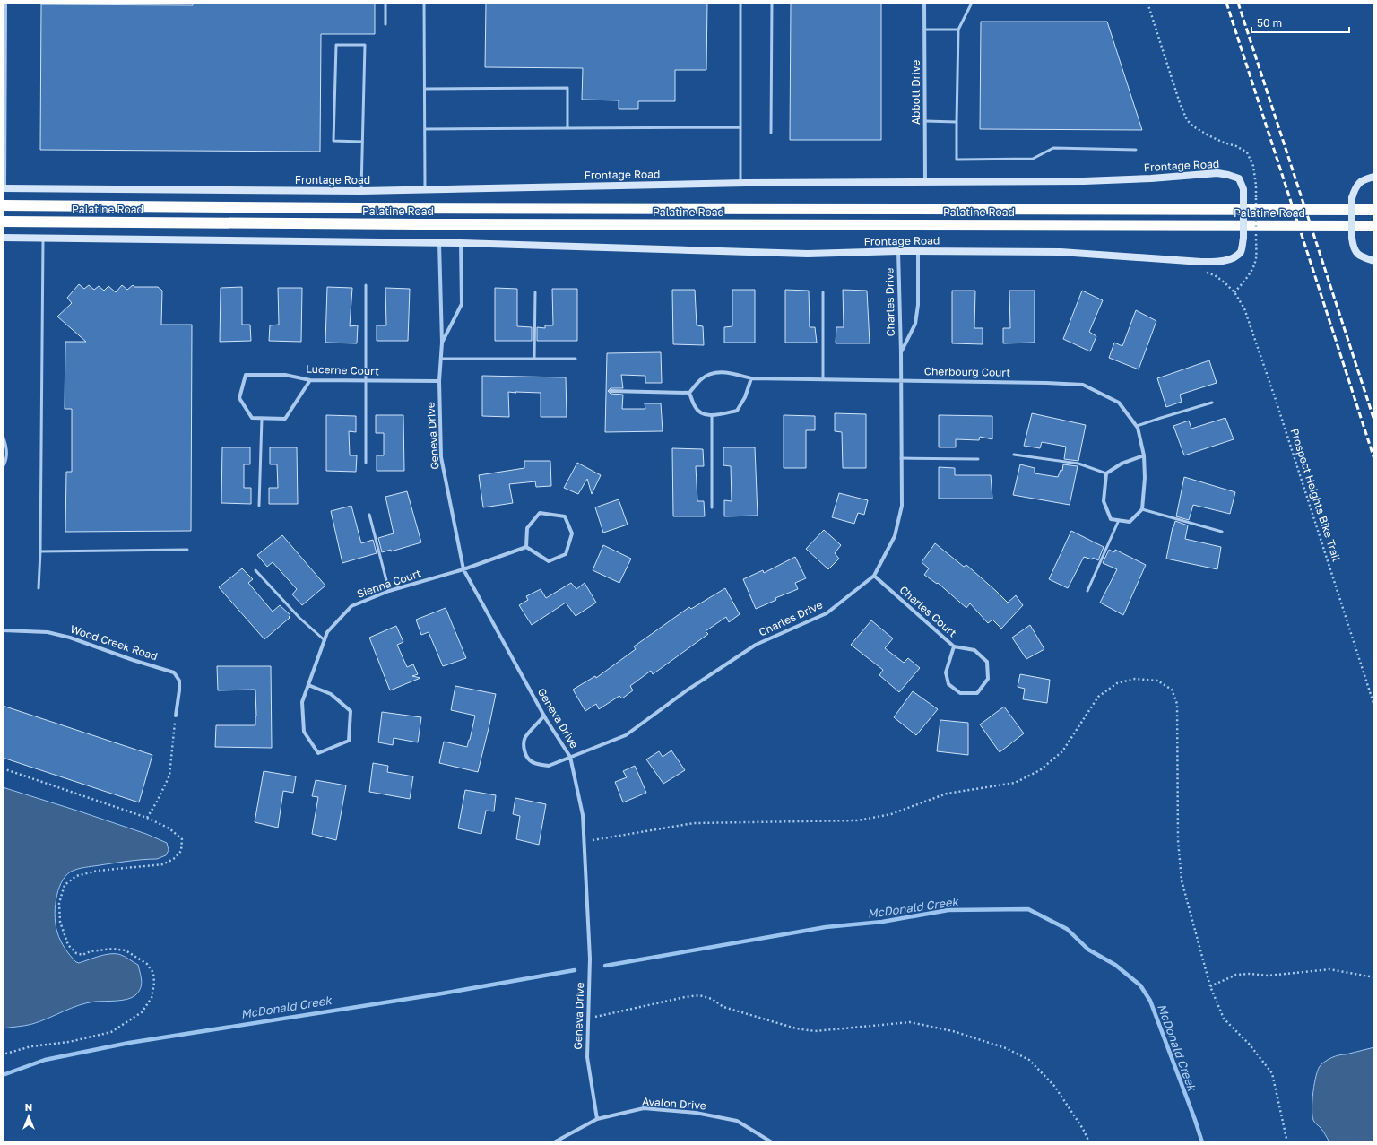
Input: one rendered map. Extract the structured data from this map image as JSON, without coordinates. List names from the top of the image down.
{
  "streets": {
    "highway": ["Palatine Road"],
    "street": [
      "Abbott Drive",
      "Frontage Road",
      "Charles Drive",
      "Lucerne Court",
      "Cherbourg Court",
      "Geneva Drive",
      "Sienna Court",
      "Charles Court",
      "Wood Creek Road",
      "Avalon Drive"
    ],
    "path": ["Prospect Heights Bike Trail"]
  },
  "crossings": [
    ["Abbott Drive", "Frontage Road"],
    ["Frontage Road", "Charles Drive"],
    ["Frontage Road", "Geneva Drive"],
    ["Charles Drive", "Cherbourg Court"],
    ["Charles Drive", "Geneva Drive"],
    ["Charles Drive", "Charles Court"],
    ["Lucerne Court", "Geneva Drive"],
    ["Geneva Drive", "Sienna Court"],
    ["Geneva Drive", "Avalon Drive"]
  ],
  "water": ["McDonald Creek"],
  "scale_bar": "50 m",
  "north": "top"
}
